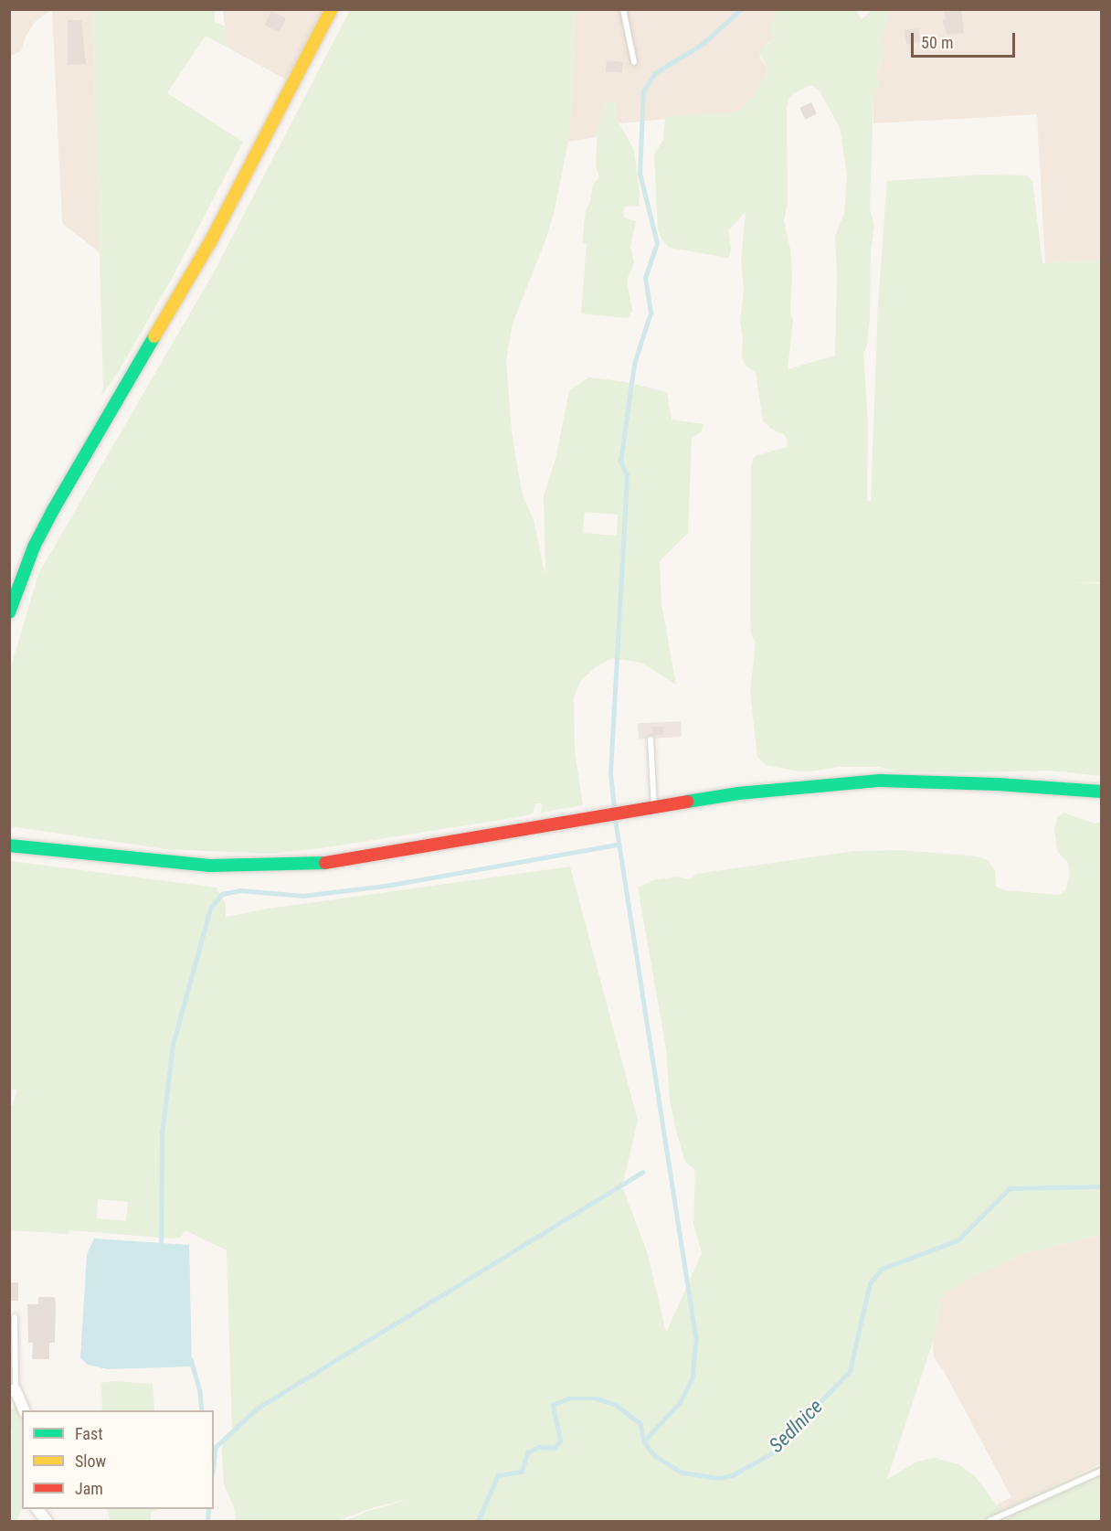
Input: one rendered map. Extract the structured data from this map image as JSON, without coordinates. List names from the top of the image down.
{
  "water": ["Sedlnice"],
  "legend": ["Fast", "Slow", "Jam"],
  "scale_bar": "50 m"
}
